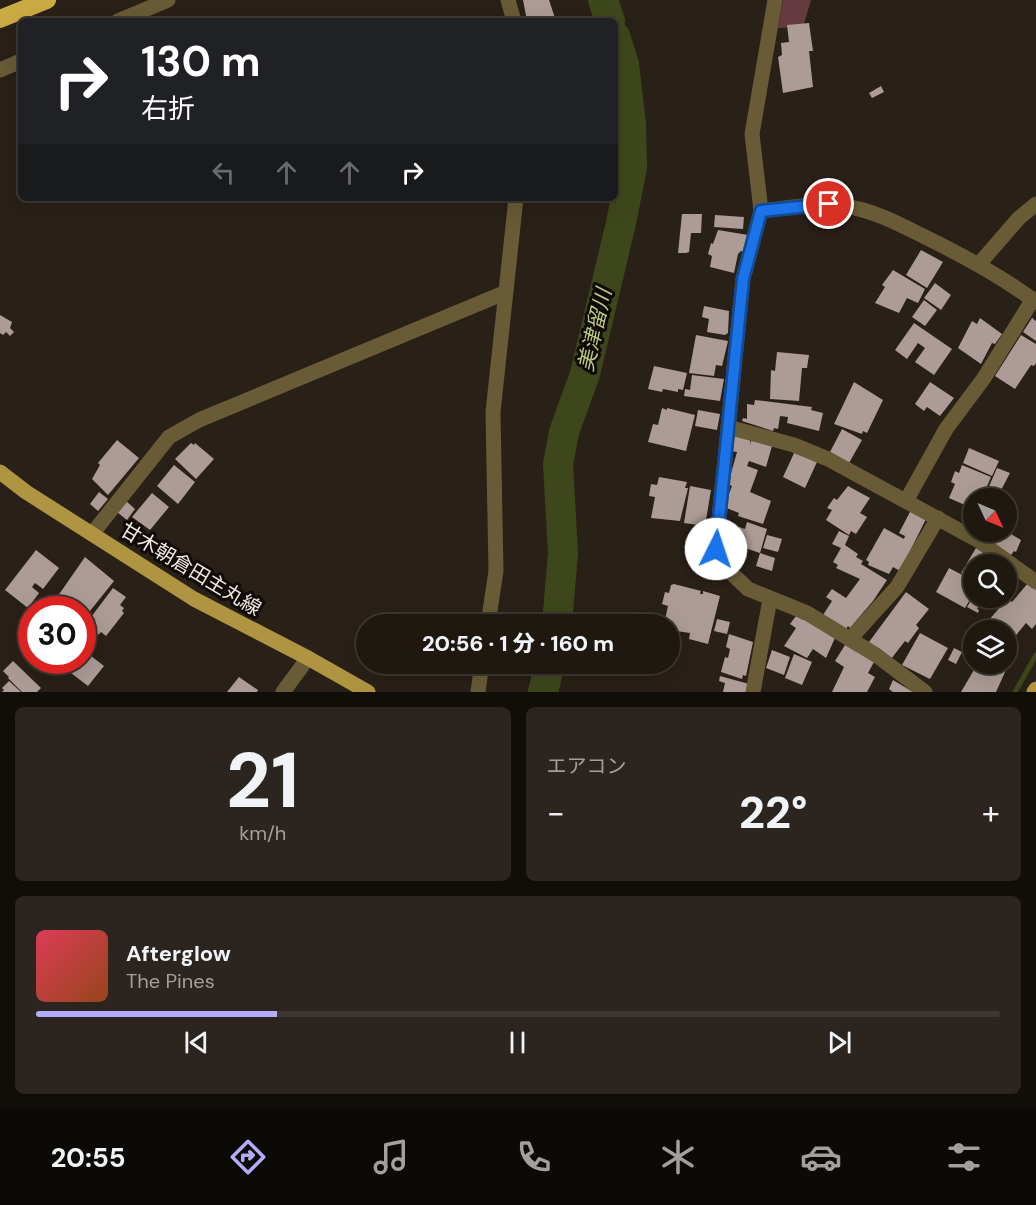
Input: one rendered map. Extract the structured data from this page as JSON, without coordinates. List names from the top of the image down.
{
  "streets": {
    "main road": ["甘木朝倉田主丸線"]
  },
  "water": ["美津留川"],
  "north": "bottom right",
  "page": {
    "turn": ["130 m", "右折"],
    "limit": "30",
    "trip": "20:56 · 1 分 · 160 m",
    "tile": [
      ["21", "km/h"],
      "エアコン"
    ],
    "heat": ["−", "22°", "+"],
    "song": ["Afterglow", "The Pines"],
    "tabs": "20:55"
  }
}
